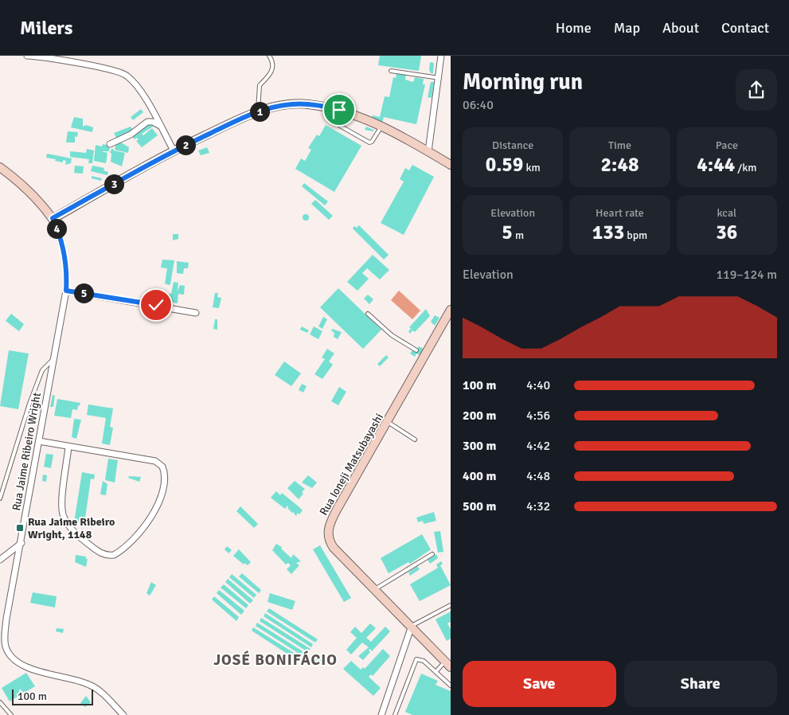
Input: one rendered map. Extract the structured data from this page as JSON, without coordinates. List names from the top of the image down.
{
  "streets": {
    "main road": ["Rua Jaime Ribeiro Wright", "Rua Ioneji Matsubayashi"]
  },
  "districts": ["JOSÉ BONIFÁCIO"],
  "places": {
    "transit": ["Rua Jaime Ribeiro Wright, 1148"]
  },
  "scale_bar": "100 m",
  "page": {
    "header": "Milers",
    "nav": [
      "Home",
      "Map",
      "About",
      "Contact"
    ],
    "heading": ["Morning run", "06:40"],
    "pins": [
      "1",
      "2",
      "3",
      "4",
      "5"
    ],
    "stats": [
      ["Distance", "0.59 km"],
      ["Time", "2:48"],
      ["Pace", "4:44 /km"],
      ["Elevation", "5 m"],
      ["Heart rate", "133 bpm"],
      ["kcal", "36"]
    ],
    "chart": ["Elevation", "119–124 m"],
    "list": [
      {
        "name": "100 m",
        "note": "4:40"
      },
      {
        "name": "200 m",
        "note": "4:56"
      },
      {
        "name": "300 m",
        "note": "4:42"
      },
      {
        "name": "400 m",
        "note": "4:48"
      },
      {
        "name": "500 m",
        "note": "4:32"
      }
    ],
    "buttons": ["Save", "Share"],
    "scale": "100 m"
  }
}
